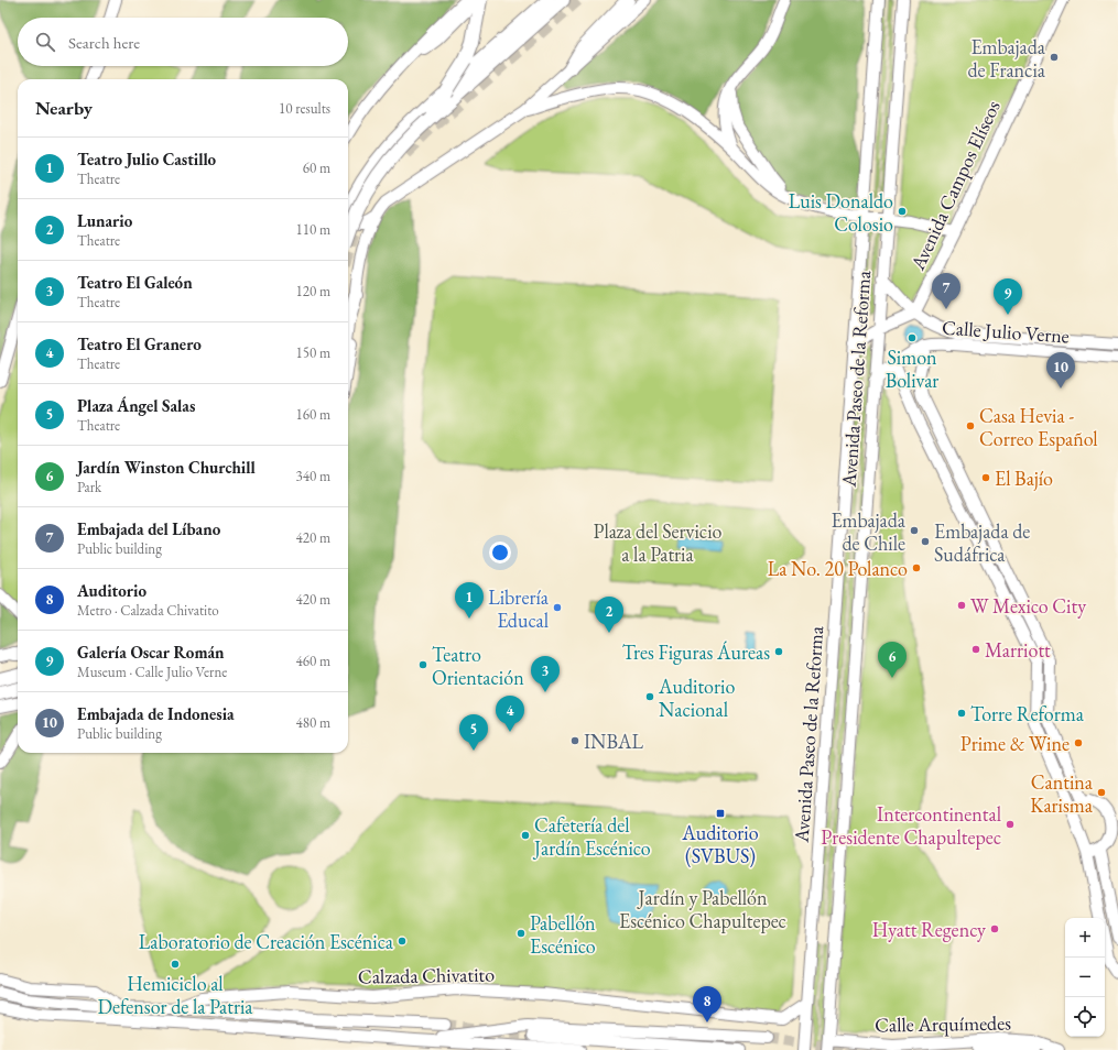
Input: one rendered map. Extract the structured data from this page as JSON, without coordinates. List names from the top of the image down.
{
  "streets": {
    "main road": [
      "Avenida Campos Elíseos",
      "Calle Julio Verne",
      "Avenida Paseo de la Reforma",
      "Calzada Chivatito",
      "Calle Arquímedes"
    ]
  },
  "crossings": [
    ["Avenida Campos Elíseos", "Calle Julio Verne"],
    ["Calle Julio Verne", "Avenida Paseo de la Reforma"],
    ["Avenida Paseo de la Reforma", "Calzada Chivatito"],
    ["Avenida Paseo de la Reforma", "Calle Arquímedes"]
  ],
  "parks": ["Plaza del Servicio a la Patria", "Jardín y Pabellón Escénico Chapultepec"],
  "places": {
    "other": [
      "Embajada de Francia",
      "Luis Donaldo Colosio",
      "Simon Bolivar",
      "Casa Hevia - Correo Español",
      "El Bajío",
      "Embajada de Chile",
      "Embajada de Sudáfrica",
      "La No. 20 Polanco",
      "W Mexico City",
      "Librería Educal",
      "Marriott",
      "Tres Figuras Áureas",
      "Teatro Orientación",
      "Auditorio Nacional",
      "Torre Reforma",
      "INBAL",
      "Prime & Wine",
      "Cantina Karisma",
      "Intercontinental Presidente Chapultepec",
      "Cafetería del Jardín Escénico",
      "Hyatt Regency",
      "Pabellón Escénico",
      "Laboratorio de Creación Escénica",
      "Hemiciclo al Defensor de la Patria"
    ],
    "transit": ["Auditorio (SVBUS)"]
  },
  "page": {
    "search": "Search here",
    "heading": ["Nearby", "10 results"],
    "list": [
      {
        "mark": "1",
        "name": "Teatro Julio Castillo",
        "note": "Theatre",
        "value": "60 m"
      },
      {
        "mark": "2",
        "name": "Lunario",
        "note": "Theatre",
        "value": "110 m"
      },
      {
        "mark": "3",
        "name": "Teatro El Galeón",
        "note": "Theatre",
        "value": "120 m"
      },
      {
        "mark": "4",
        "name": "Teatro El Granero",
        "note": "Theatre",
        "value": "150 m"
      },
      {
        "mark": "5",
        "name": "Plaza Ángel Salas",
        "note": "Theatre",
        "value": "160 m"
      },
      {
        "mark": "6",
        "name": "Jardín Winston Churchill",
        "note": "Park",
        "value": "340 m"
      },
      {
        "mark": "7",
        "name": "Embajada del Líbano",
        "note": "Public building",
        "value": "420 m"
      },
      {
        "mark": "8",
        "name": "Auditorio",
        "note": "Metro · Calzada Chivatito",
        "value": "420 m"
      },
      {
        "mark": "9",
        "name": "Galería Oscar Román",
        "note": "Museum · Calle Julio Verne",
        "value": "460 m"
      },
      {
        "mark": "10",
        "name": "Embajada de Indonesia",
        "note": "Public building",
        "value": "480 m"
      }
    ],
    "pins": [
      "7",
      "9",
      "10",
      "1",
      "2",
      "6",
      "3",
      "4",
      "5",
      "8"
    ],
    "map_buttons": ["+", "−"]
  }
}
